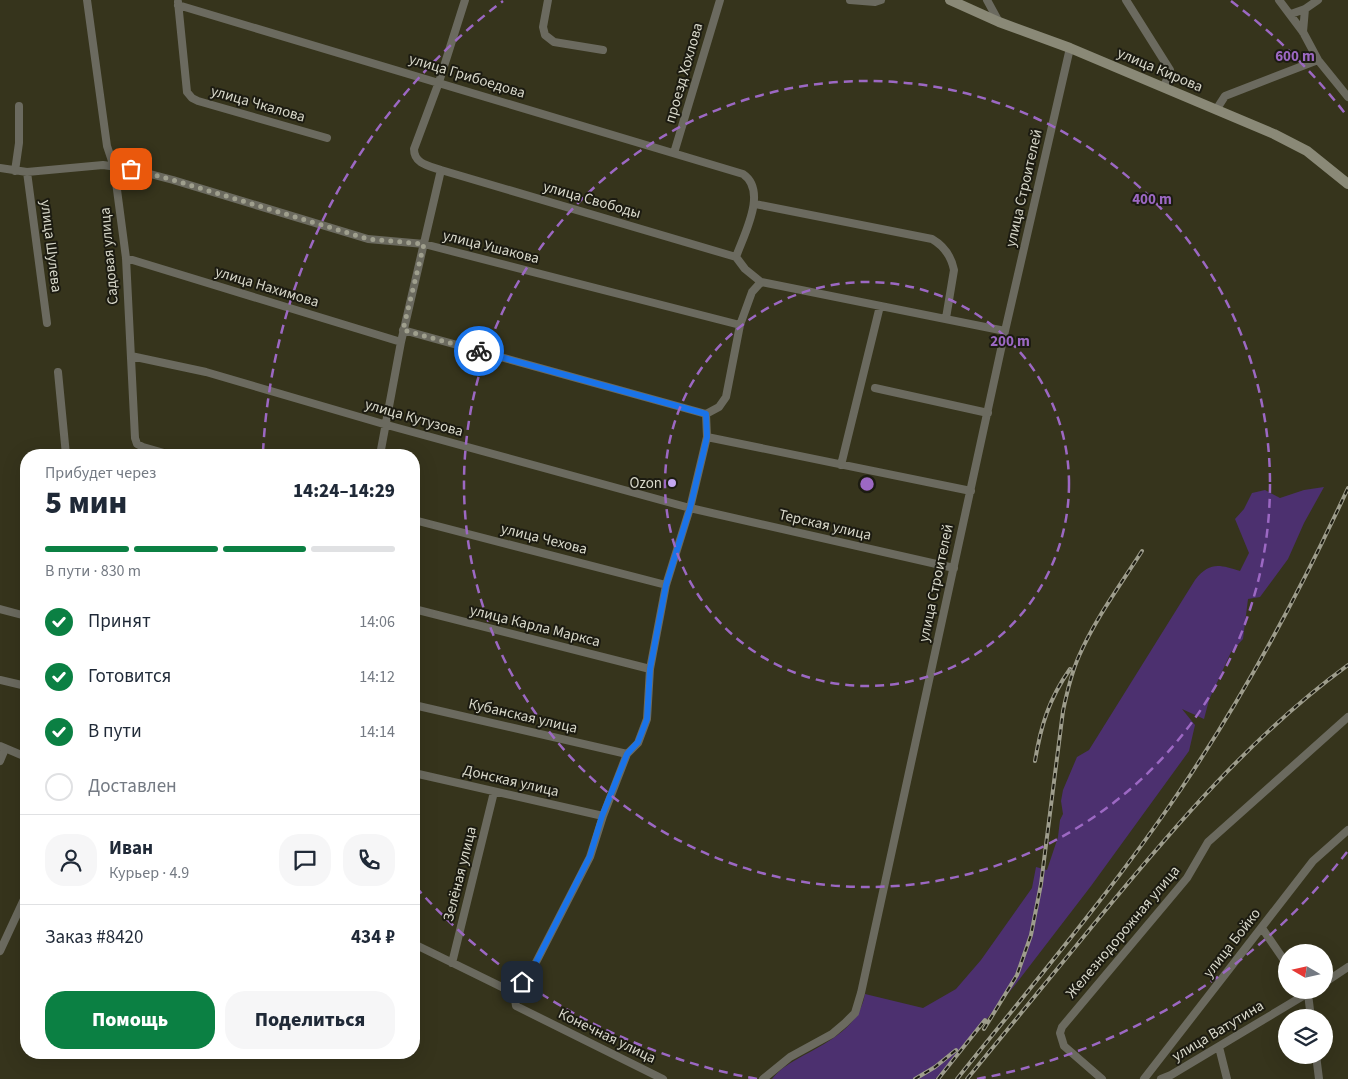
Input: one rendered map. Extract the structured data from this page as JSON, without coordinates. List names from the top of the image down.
{
  "streets": {
    "main road": ["улица Кирова"],
    "street": [
      "проезд Хохлова",
      "улица Грибоедова",
      "улица Чкалова",
      "улица Строителей",
      "улица Свободы",
      "улица Шулева",
      "улица Ушакова",
      "Садовая улица",
      "улица Нахимова",
      "улица Кутузова",
      "Терская улица",
      "улица Чехова",
      "улица Карла Маркса",
      "Кубанская улица",
      "Донская улица",
      "Зелёная улица",
      "Железнодорожная улица",
      "улица Бойко",
      "улица Ватутина",
      "Конечная улица"
    ]
  },
  "crossings": [
    ["улица Кирова", "улица Строителей"],
    ["проезд Хохлова", "улица Грибоедова"],
    ["улица Грибоедова", "улица Чкалова"],
    ["улица Грибоедова", "улица Свободы"],
    ["улица Строителей", "Терская улица"],
    ["улица Шулева", "улица Ушакова"],
    ["улица Ушакова", "Садовая улица"],
    ["Садовая улица", "улица Нахимова"],
    ["Садовая улица", "улица Кутузова"],
    ["улица Кутузова", "Терская улица"],
    ["Донская улица", "Зелёная улица"],
    ["Зелёная улица", "Конечная улица"]
  ],
  "places": ["Ozon"],
  "north": "left",
  "page": {
    "heading": ["5 мин", "Прибудет через", "14:24–14:29"],
    "panel": [
      "Иван",
      "Курьер · 4.9",
      "Заказ #8420",
      "434 ₽"
    ],
    "bar": "В пути · 830 m",
    "list": [
      ["Принят", "14:06"],
      ["Готовится", "14:12"],
      ["В пути", "14:14"],
      "Доставлен"
    ],
    "buttons": ["Помощь", "Поделиться"]
  },
  "rings": ["600 m", "400 m", "200 m"]
}
